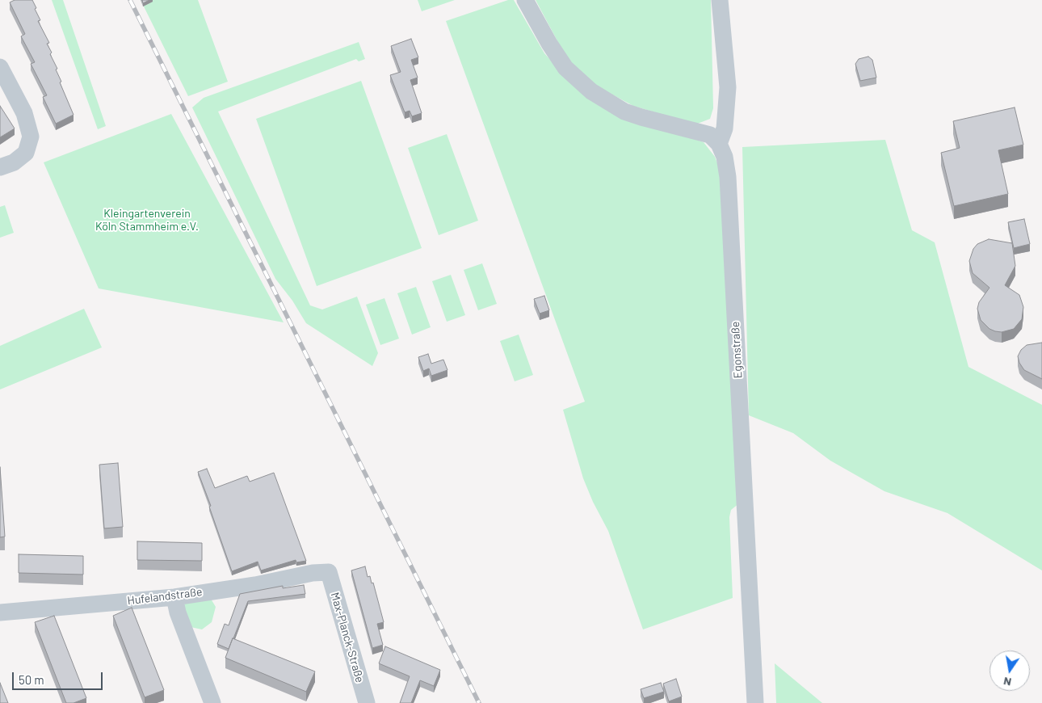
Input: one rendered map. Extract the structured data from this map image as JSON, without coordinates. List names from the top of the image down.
{
  "streets": {
    "street": ["Egonstraße", "Hufelandstraße", "Max-Planck-Straße"]
  },
  "crossings": [
    ["Hufelandstraße", "Max-Planck-Straße"]
  ],
  "parks": ["Kleingartenverein Köln Stammheim e.V."],
  "scale_bar": "50 m",
  "north": "bottom"
}
